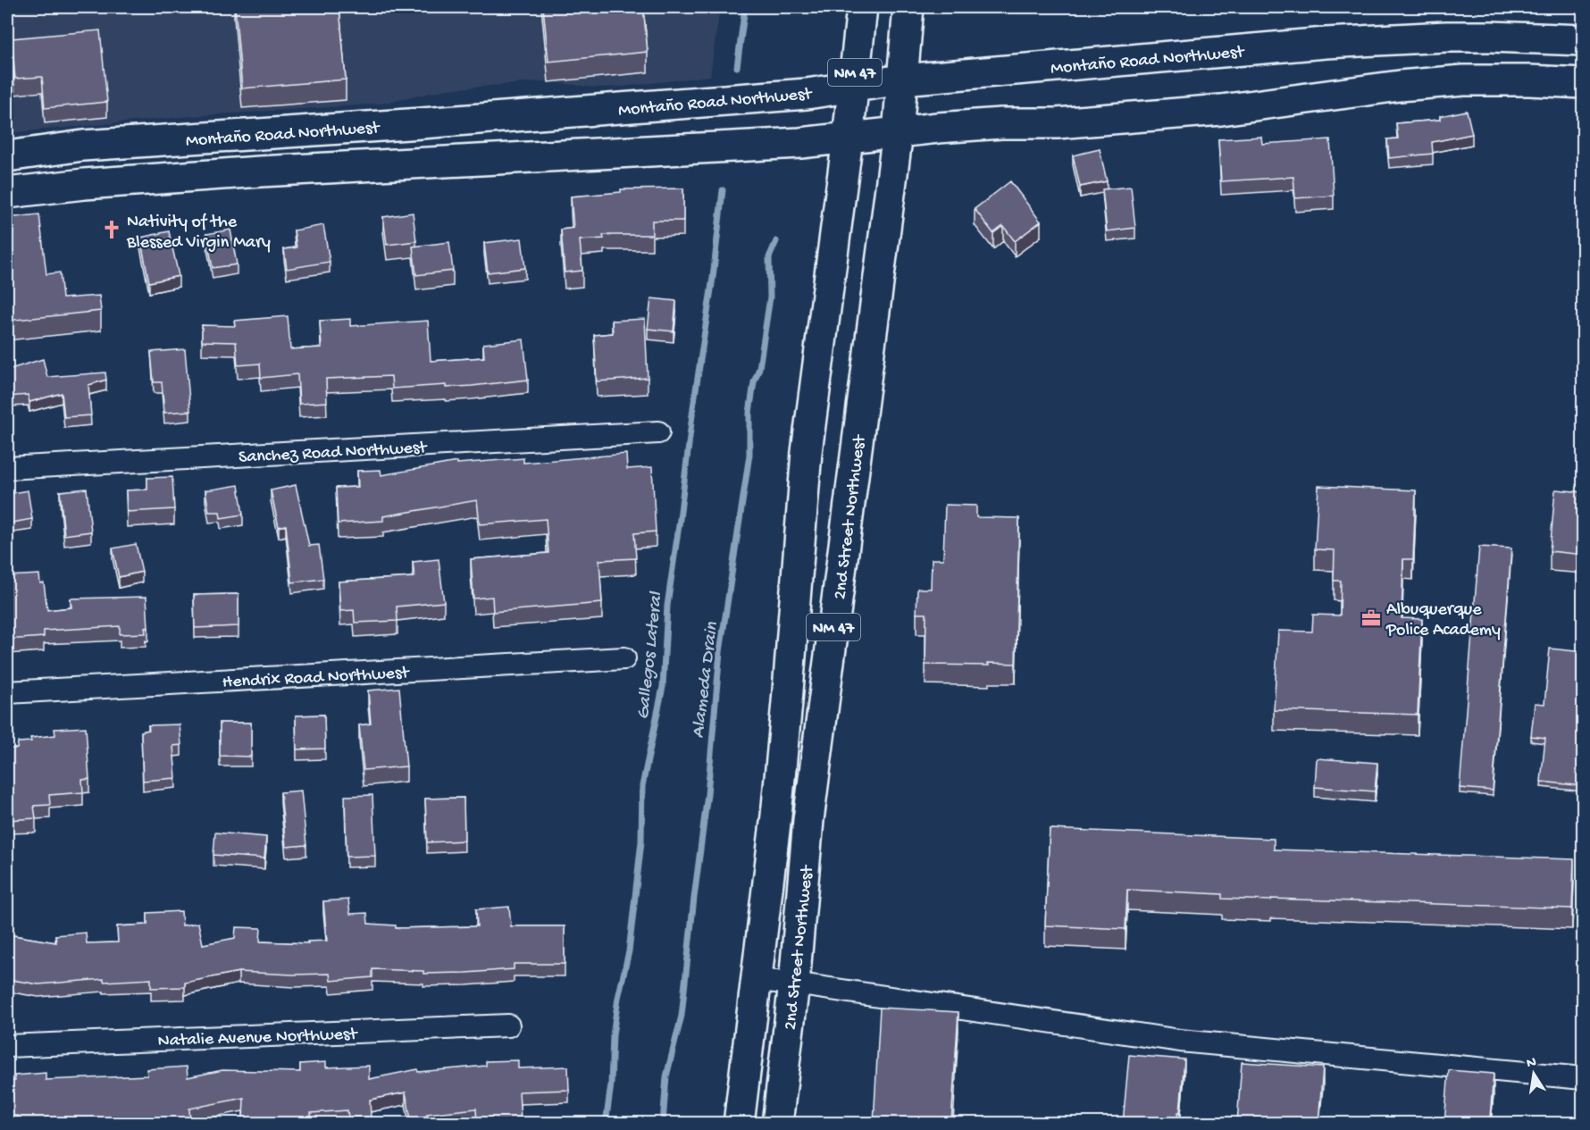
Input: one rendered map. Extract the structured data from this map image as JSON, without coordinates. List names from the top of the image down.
{
  "streets": {
    "main road": ["Montaño Road Northwest", "NM 47", "2nd Street Northwest"],
    "street": ["Sanchez Road Northwest", "Hendrix Road Northwest", "Natalie Avenue Northwest"]
  },
  "crossings": [
    ["Montaño Road Northwest", "2nd Street Northwest"]
  ],
  "water": ["Gallegos Lateral", "Alameda Drain"],
  "places": {
    "church": ["Nativity of the Blessed Virgin Mary"],
    "office": ["Albuquerque Police Academy"]
  },
  "north": "top"
}
